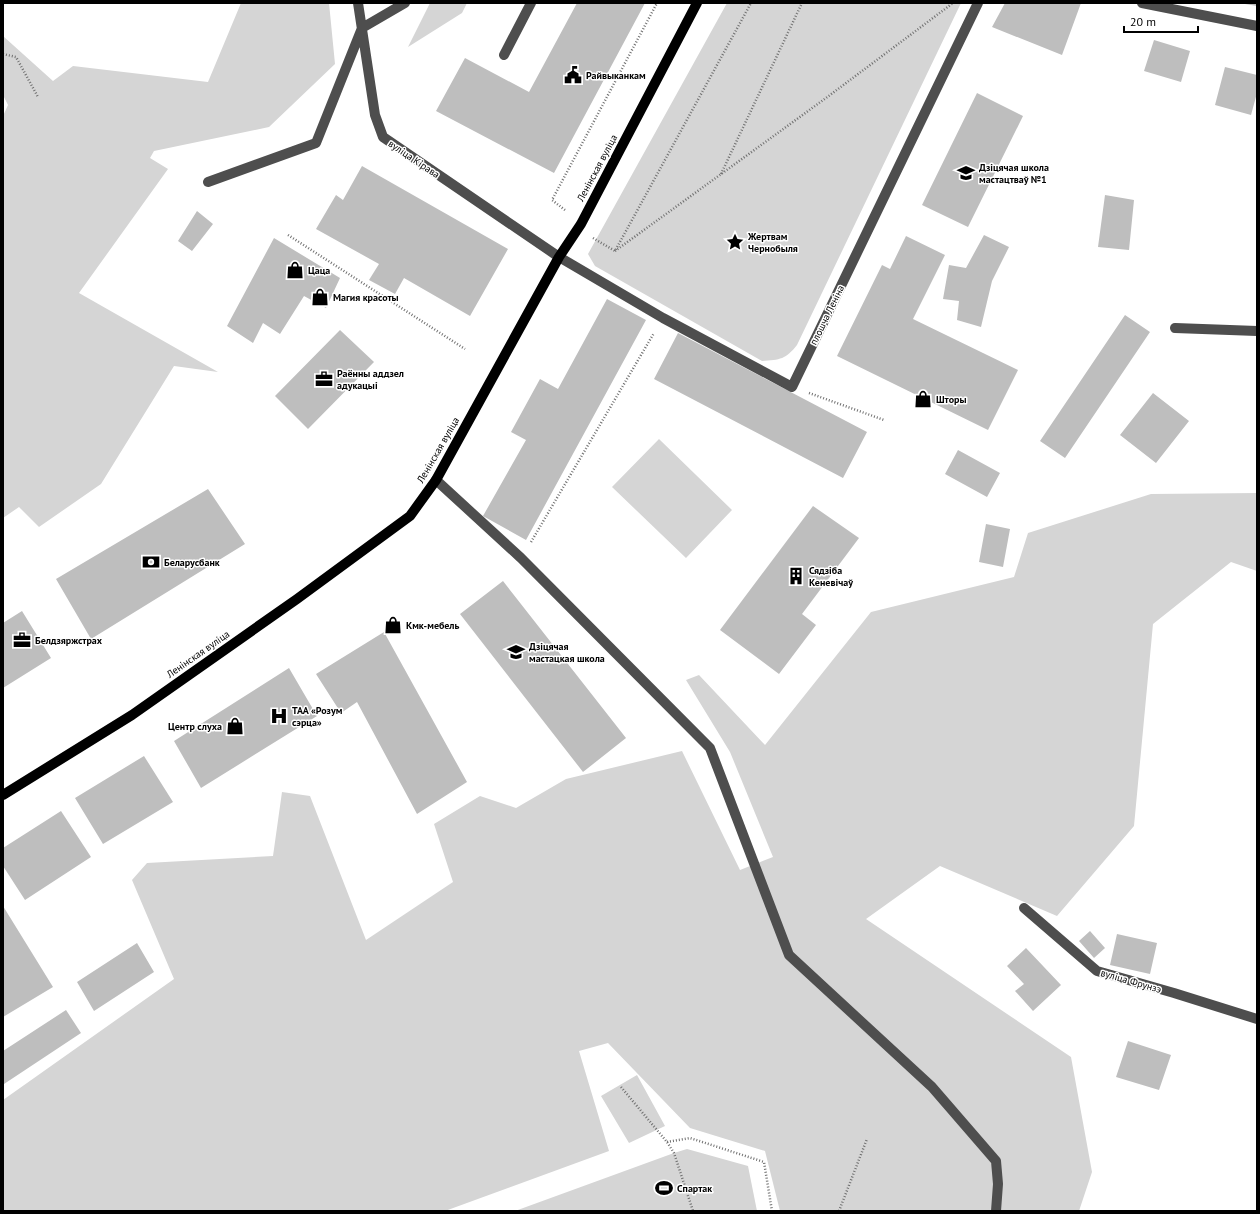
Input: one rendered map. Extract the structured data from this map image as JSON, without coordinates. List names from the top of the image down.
{
  "streets": {
    "main road": ["Ленінская вуліца"],
    "street": ["вуліца Кірава", "плошча Леніна", "вуліца Фрунзэ"]
  },
  "crossings": [
    ["вуліца Кірава", "Ленінская вуліца"]
  ],
  "places": {
    "public building": ["Райвыканкам"],
    "school or university": ["Дзіцячая школа мастацтваў №1", "Дзіцячая мастацкая школа"],
    "place": ["Жертвам Чернобыля"],
    "shop": [
      "Цаца",
      "Магия красоты",
      "Шторы",
      "Кмк-мебель",
      "Центр слуха"
    ],
    "office": ["Раённы аддзел адукацыі", "Белдзяржстрах"],
    "bank": ["Беларусбанк"],
    "building": ["Сядзіба Кеневічаў"],
    "hospital": ["ТАА «Розум сэрца»"],
    "sports": ["Спартак"]
  },
  "scale_bar": "20 m"
}
